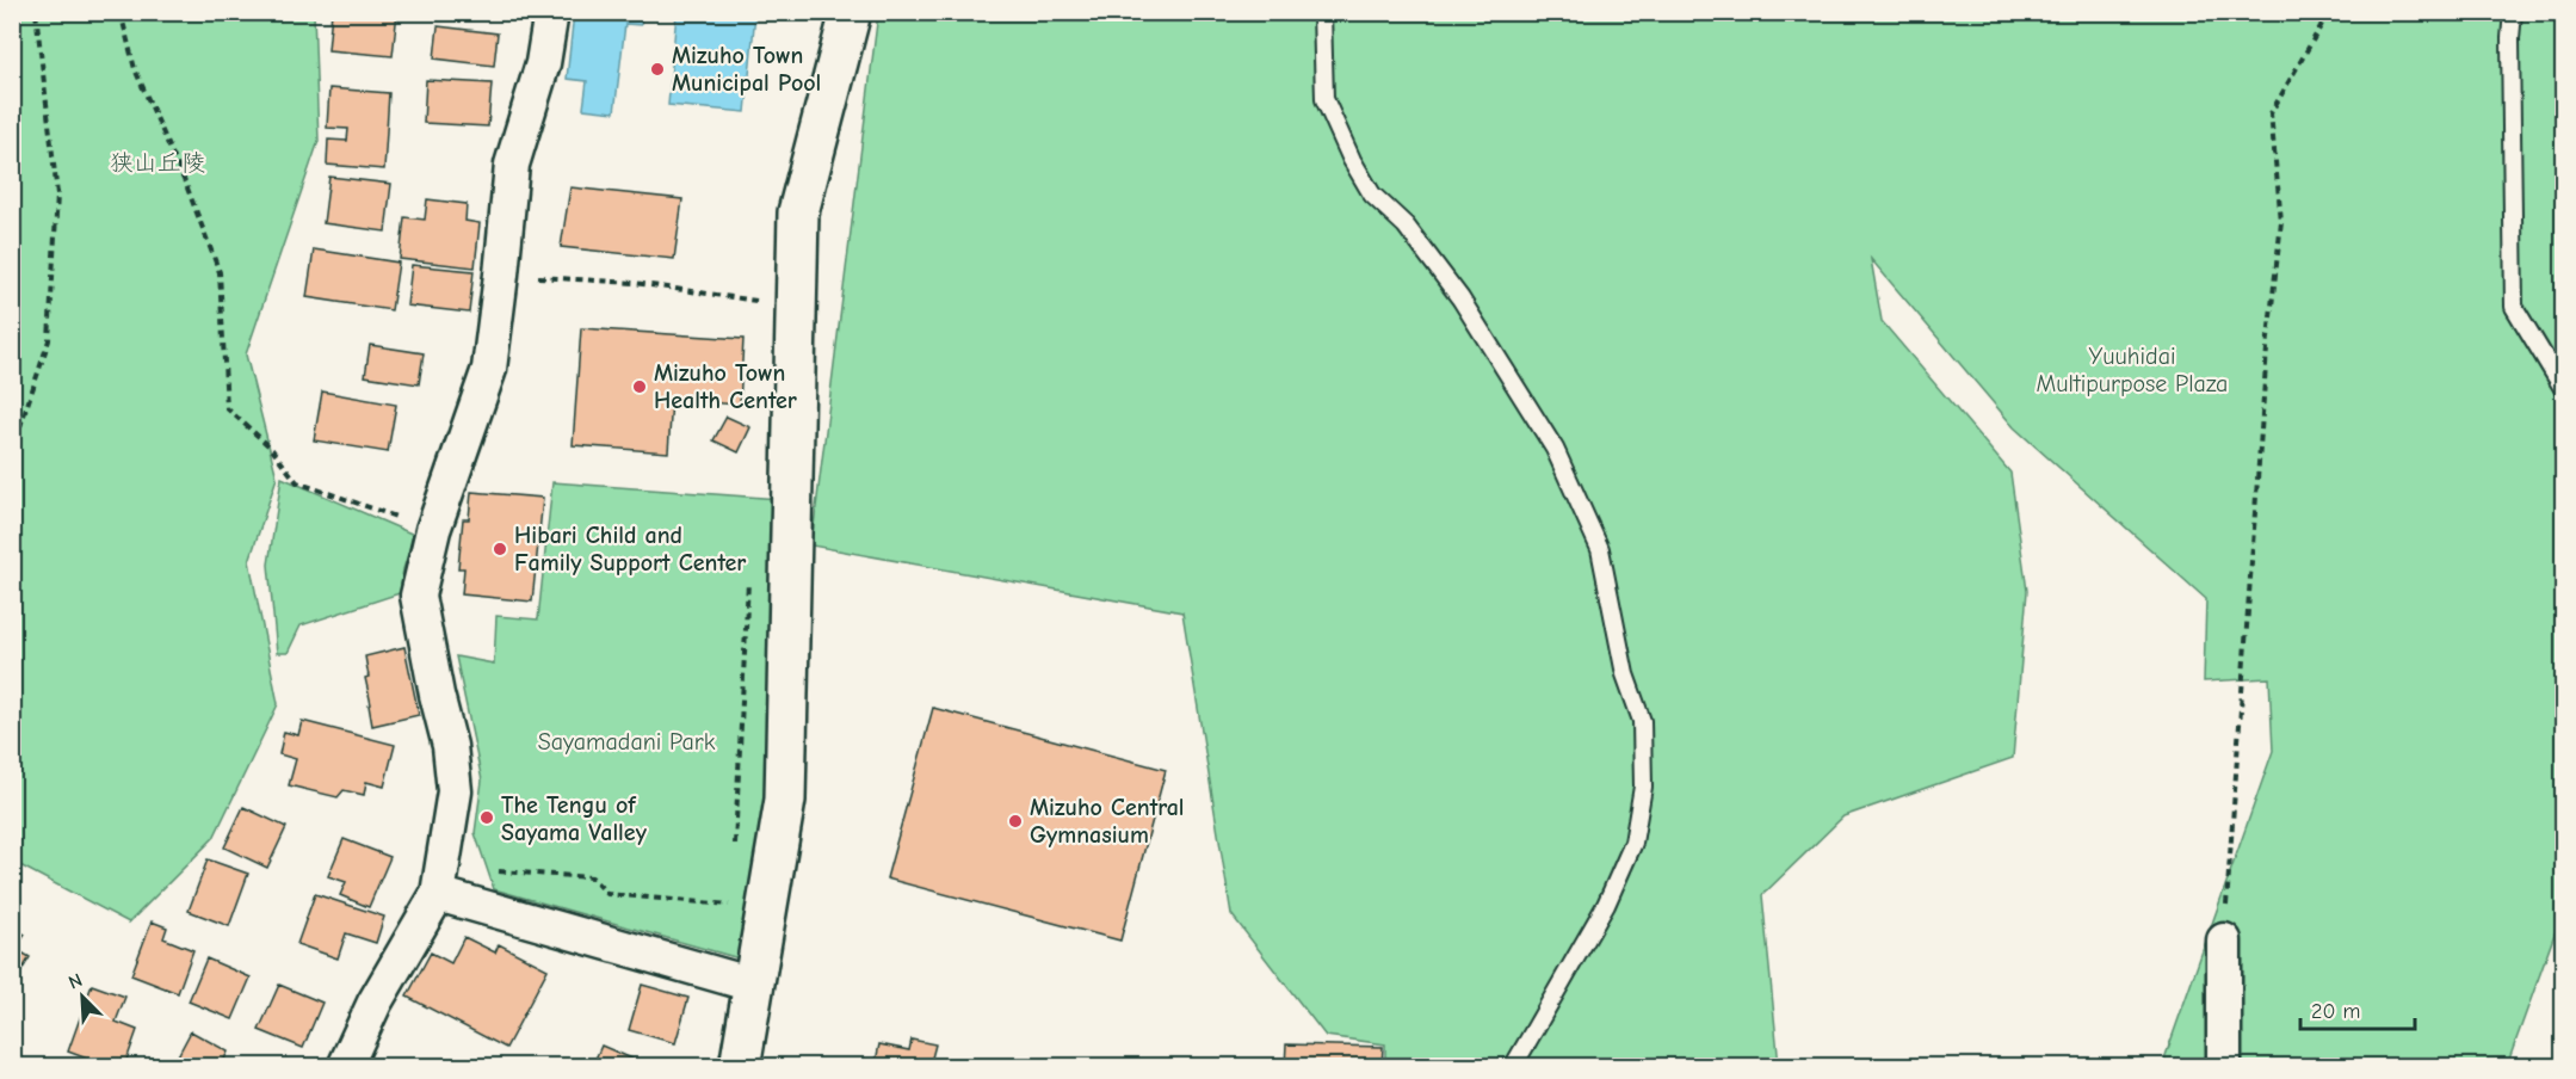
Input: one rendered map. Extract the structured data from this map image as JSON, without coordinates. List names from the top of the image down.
{
  "parks": ["狭山丘陵", "Yuuhidai Multipurpose Plaza", "Sayamadani Park"],
  "places": [
    "Mizuho Town Municipal Pool",
    "Mizuho Town Health Center",
    "Hibari Child and Family Support Center",
    "The Tengu of Sayama Valley",
    "Mizuho Central Gymnasium"
  ],
  "scale_bar": "20 m",
  "north": "top left"
}
